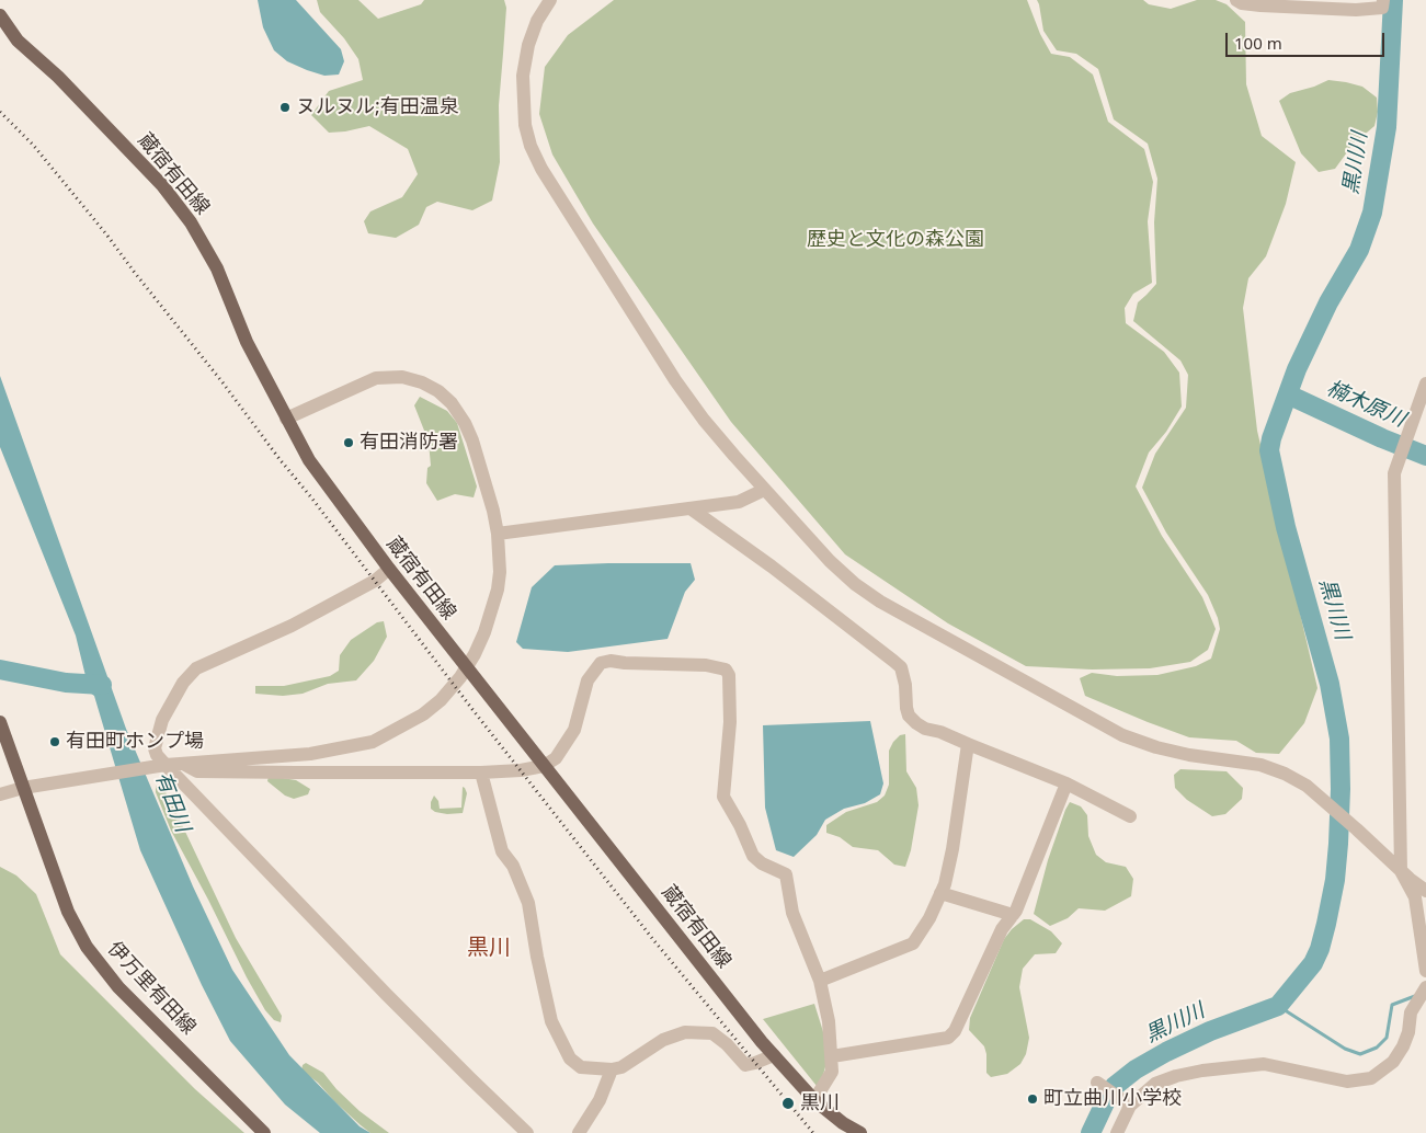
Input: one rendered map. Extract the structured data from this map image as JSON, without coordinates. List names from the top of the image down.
{
  "streets": {
    "main road": ["蔵宿有田線", "伊万里有田線"]
  },
  "districts": ["黒川"],
  "water": ["黒川川", "楠木原川", "有田川"],
  "parks": ["歴史と文化の森公園"],
  "places": [
    "ヌルヌル;有田温泉",
    "有田消防署",
    "有田町ホンプ場",
    "町立曲川小学校",
    "黒川"
  ],
  "scale_bar": "100 m"
}
